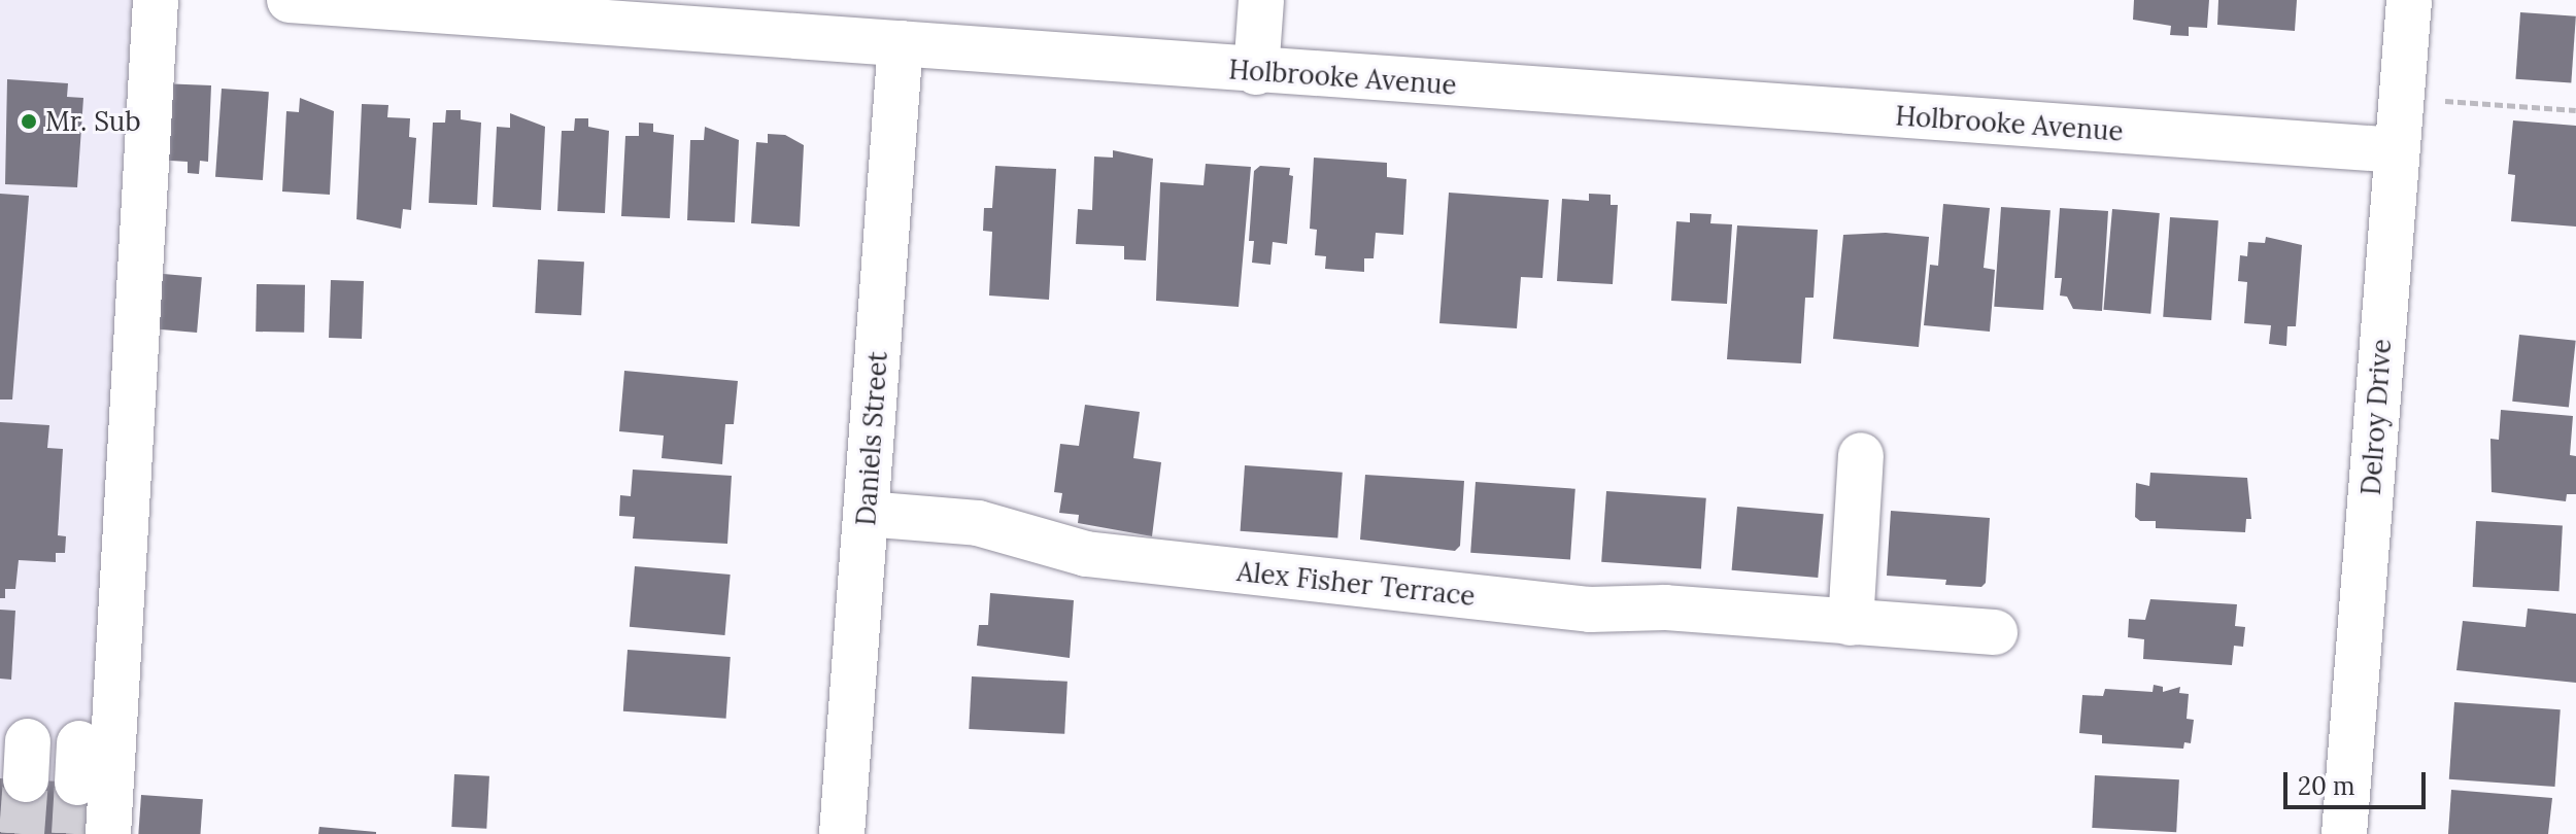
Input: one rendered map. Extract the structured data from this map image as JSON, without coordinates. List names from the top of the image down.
{
  "streets": {
    "street": [
      "Holbrooke Avenue",
      "Delroy Drive",
      "Daniels Street",
      "Alex Fisher Terrace"
    ]
  },
  "crossings": [
    ["Holbrooke Avenue", "Delroy Drive"],
    ["Holbrooke Avenue", "Daniels Street"],
    ["Daniels Street", "Alex Fisher Terrace"]
  ],
  "places": ["Mr. Sub"],
  "scale_bar": "20 m"
}
